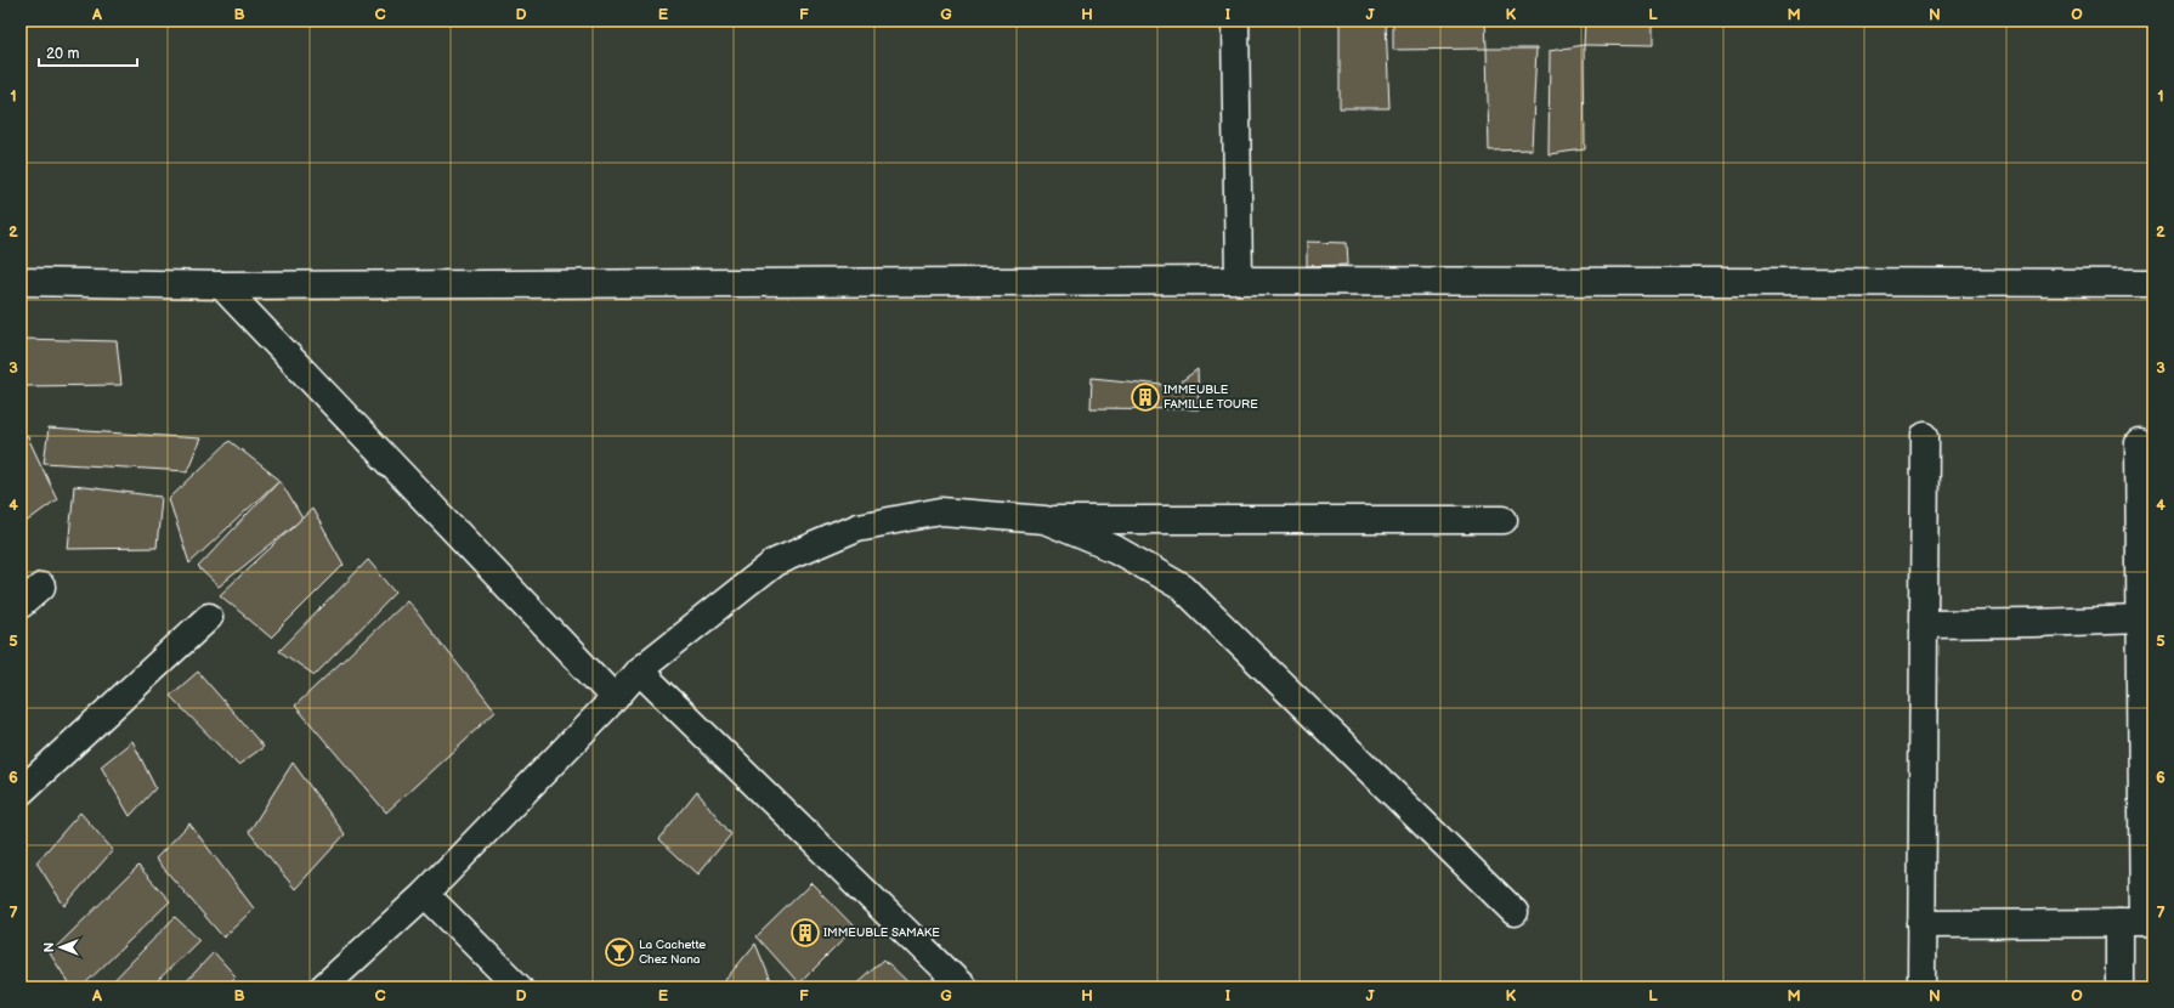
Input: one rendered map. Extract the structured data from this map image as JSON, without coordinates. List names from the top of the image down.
{
  "places": {
    "building": ["IMMEUBLE FAMILLE TOURE", "IMMEUBLE SAMAKE"],
    "bar": ["La Cachette Chez Nana"]
  },
  "scale_bar": "20 m",
  "north": "left",
  "grid": {
    "columns": [
      "A",
      "B",
      "C",
      "D",
      "E",
      "F",
      "G",
      "H",
      "I",
      "J",
      "K",
      "L",
      "M",
      "N",
      "O"
    ],
    "rows": [
      "1",
      "2",
      "3",
      "4",
      "5",
      "6",
      "7"
    ]
  }
}
